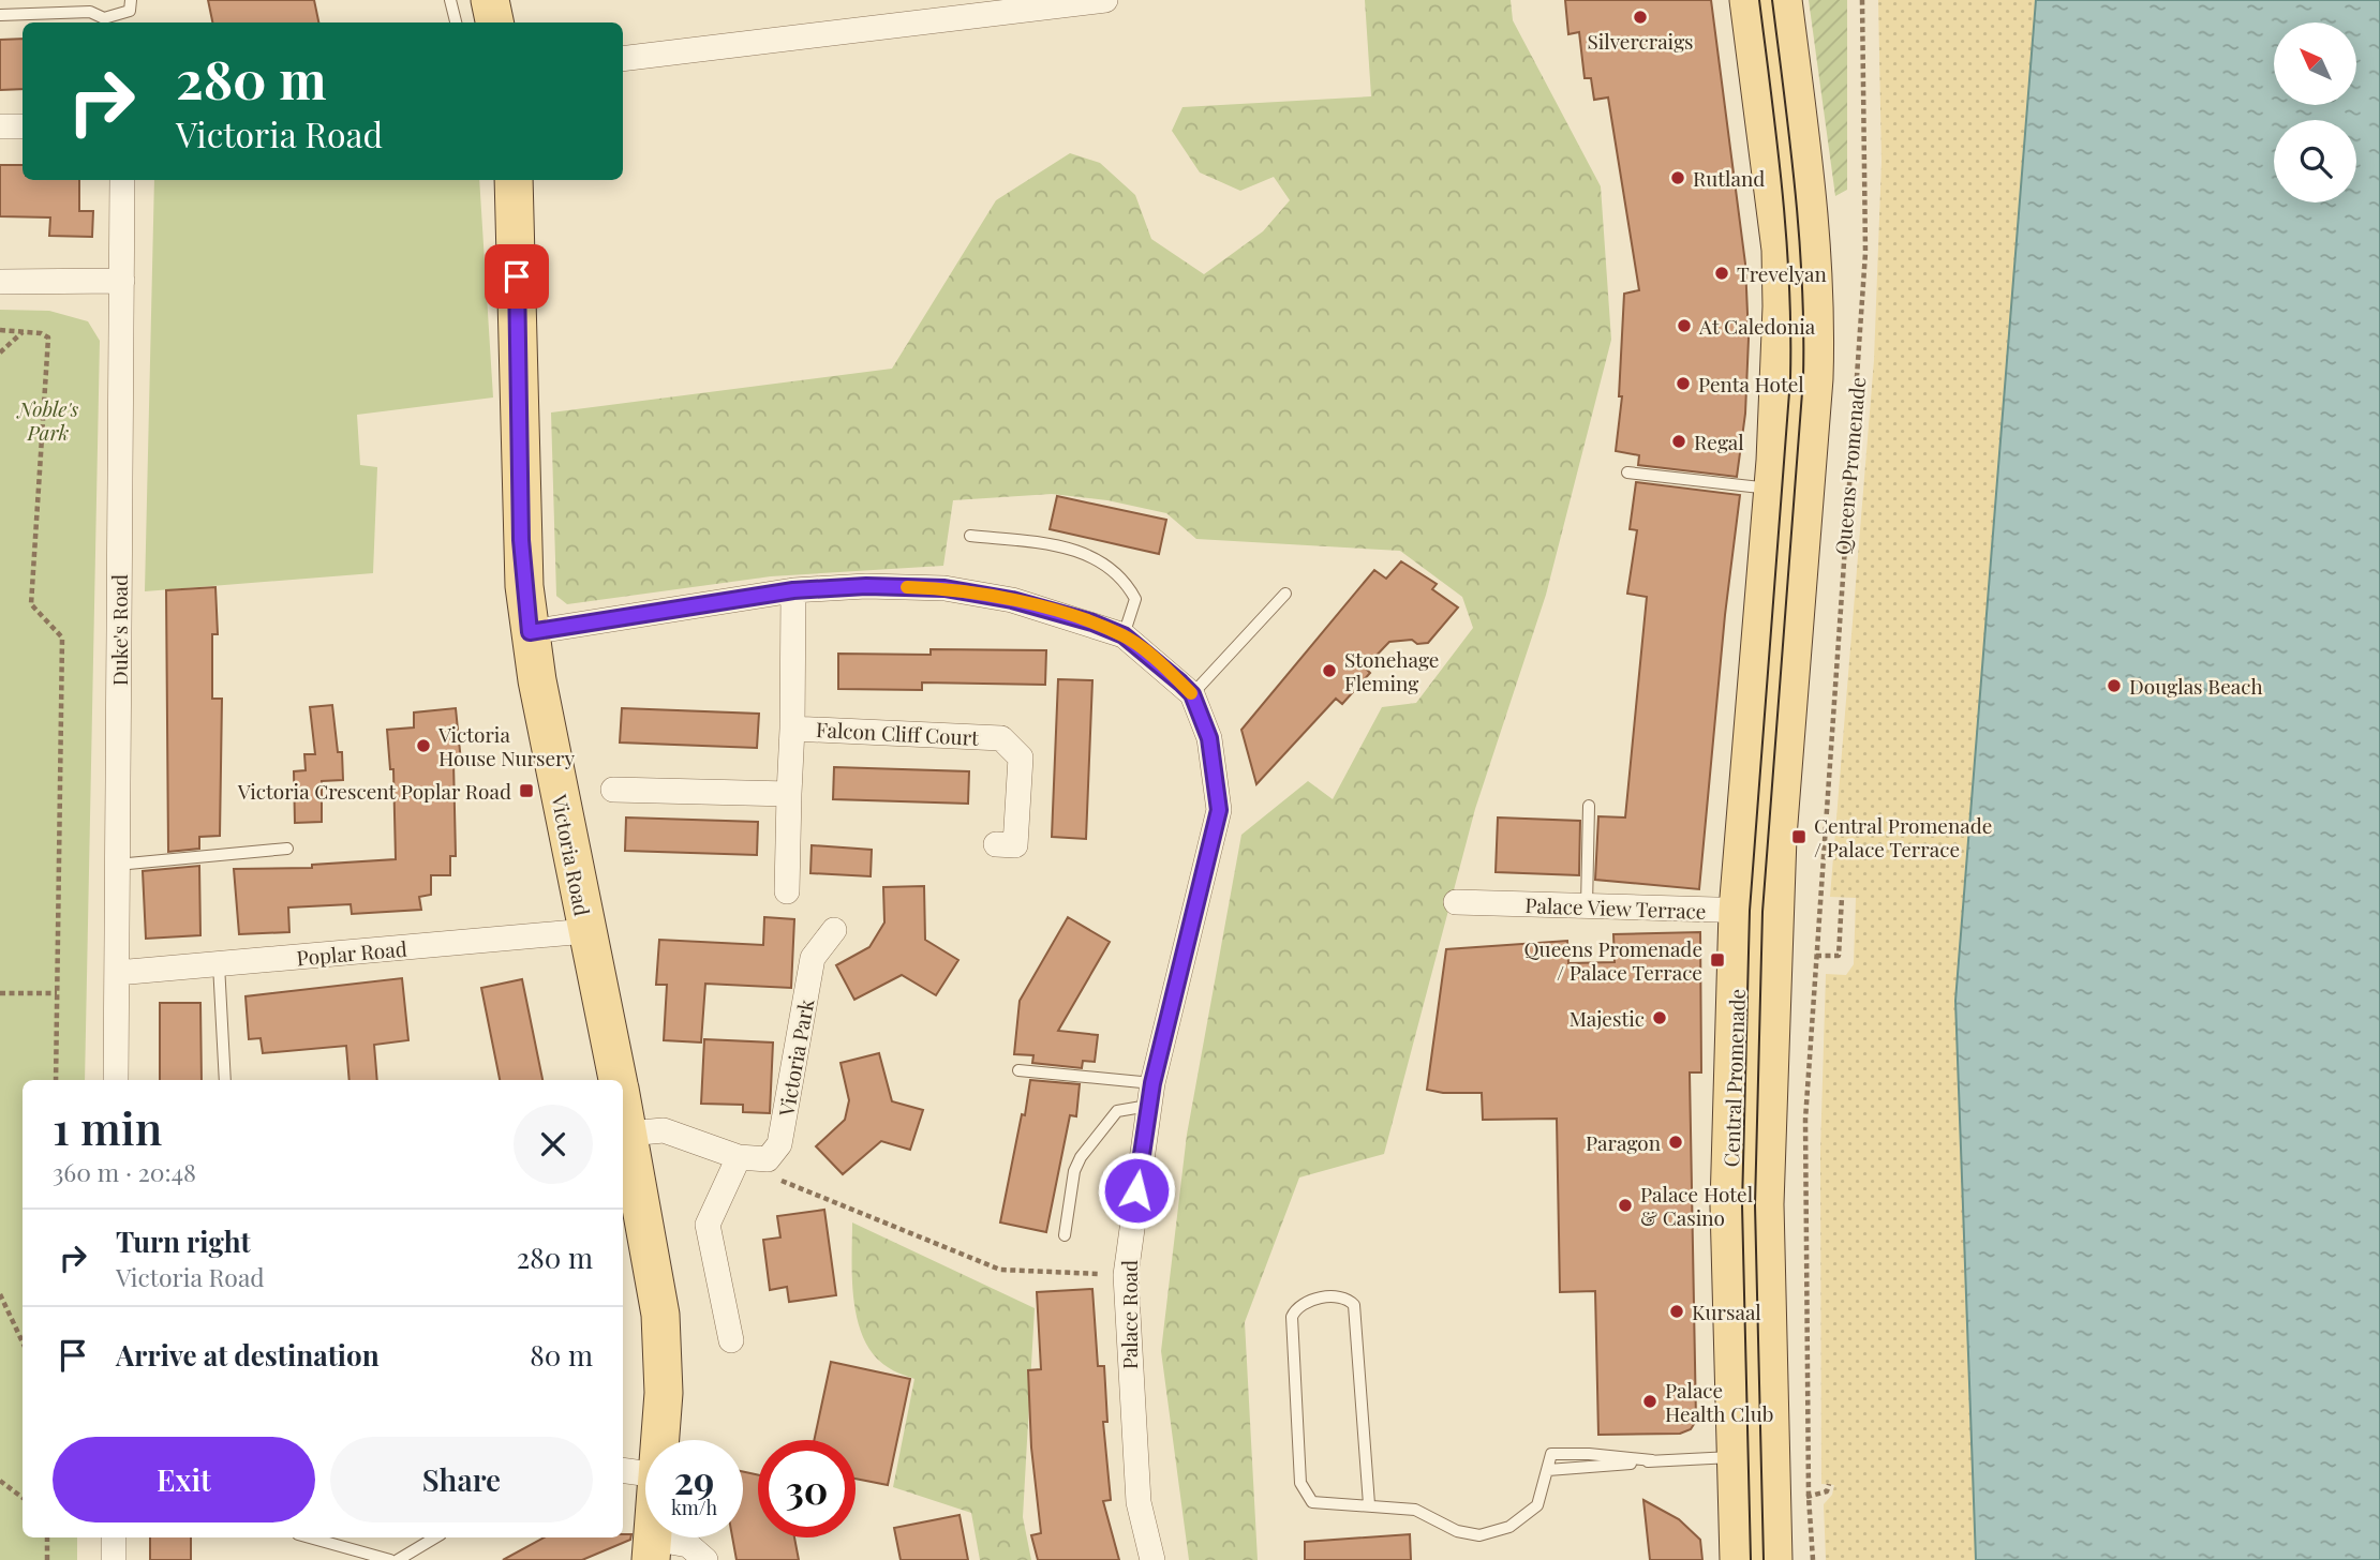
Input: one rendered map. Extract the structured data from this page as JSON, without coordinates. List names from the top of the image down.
{
  "streets": {
    "main road": ["Queens Promenade", "Victoria Road", "Central Promenade"],
    "street": [
      "Duke's Road",
      "Falcon Cliff Court",
      "Palace View Terrace",
      "Poplar Road",
      "Victoria Park",
      "Palace Road"
    ]
  },
  "crossings": [
    ["Queens Promenade", "Palace View Terrace"],
    ["Queens Promenade", "Central Promenade"],
    ["Duke's Road", "Poplar Road"],
    ["Falcon Cliff Court", "Palace Road"],
    ["Victoria Road", "Poplar Road"],
    ["Victoria Road", "Palace Road"],
    ["Palace View Terrace", "Central Promenade"]
  ],
  "parks": ["Noble's Park"],
  "places": {
    "other": [
      "Silvercraigs",
      "Rutland",
      "Trevelyan",
      "At Caledonia",
      "Penta Hotel",
      "Regal",
      "Stonehage Fleming",
      "Douglas Beach",
      "Victoria House Nursery",
      "Majestic",
      "Paragon",
      "Palace Hotel & Casino",
      "Kursaal",
      "Palace Health Club"
    ],
    "transit": ["Victoria Crescent Poplar Road", "Central Promenade / Palace Terrace", "Queens Promenade / Palace Terrace"]
  },
  "north": "top left",
  "page": {
    "turn": ["280 m", "Victoria Road"],
    "heading": ["1 min", "360 m · 20:48"],
    "list": [
      {
        "name": "Turn right",
        "note": "Victoria Road",
        "value": "280 m"
      },
      {
        "name": "Arrive at destination",
        "value": "80 m"
      }
    ],
    "buttons": ["Exit", "Share"],
    "speed": "29 km/h",
    "limit": "30"
  }
}
